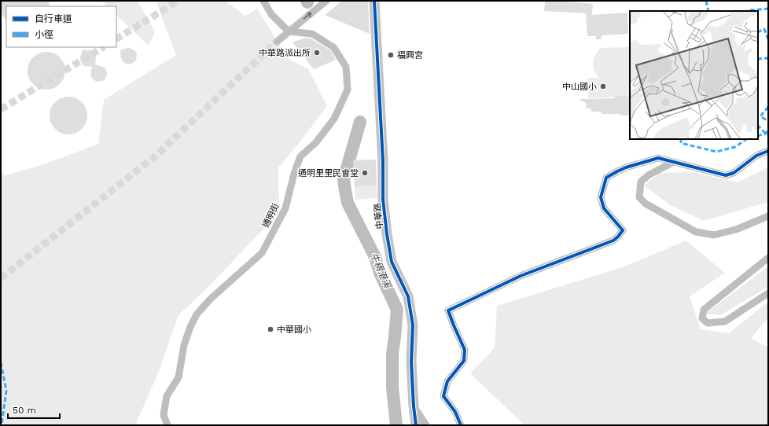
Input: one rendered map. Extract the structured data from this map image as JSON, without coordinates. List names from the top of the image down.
{
  "streets": {
    "street": ["通明街", "中華路"]
  },
  "water": ["牛稠港溪"],
  "places": [
    "中華路派出所",
    "福興宮",
    "中山國小",
    "通明里里民會堂",
    "中華國小"
  ],
  "legend": ["自行車道", "小徑"],
  "scale_bar": "50 m"
}
